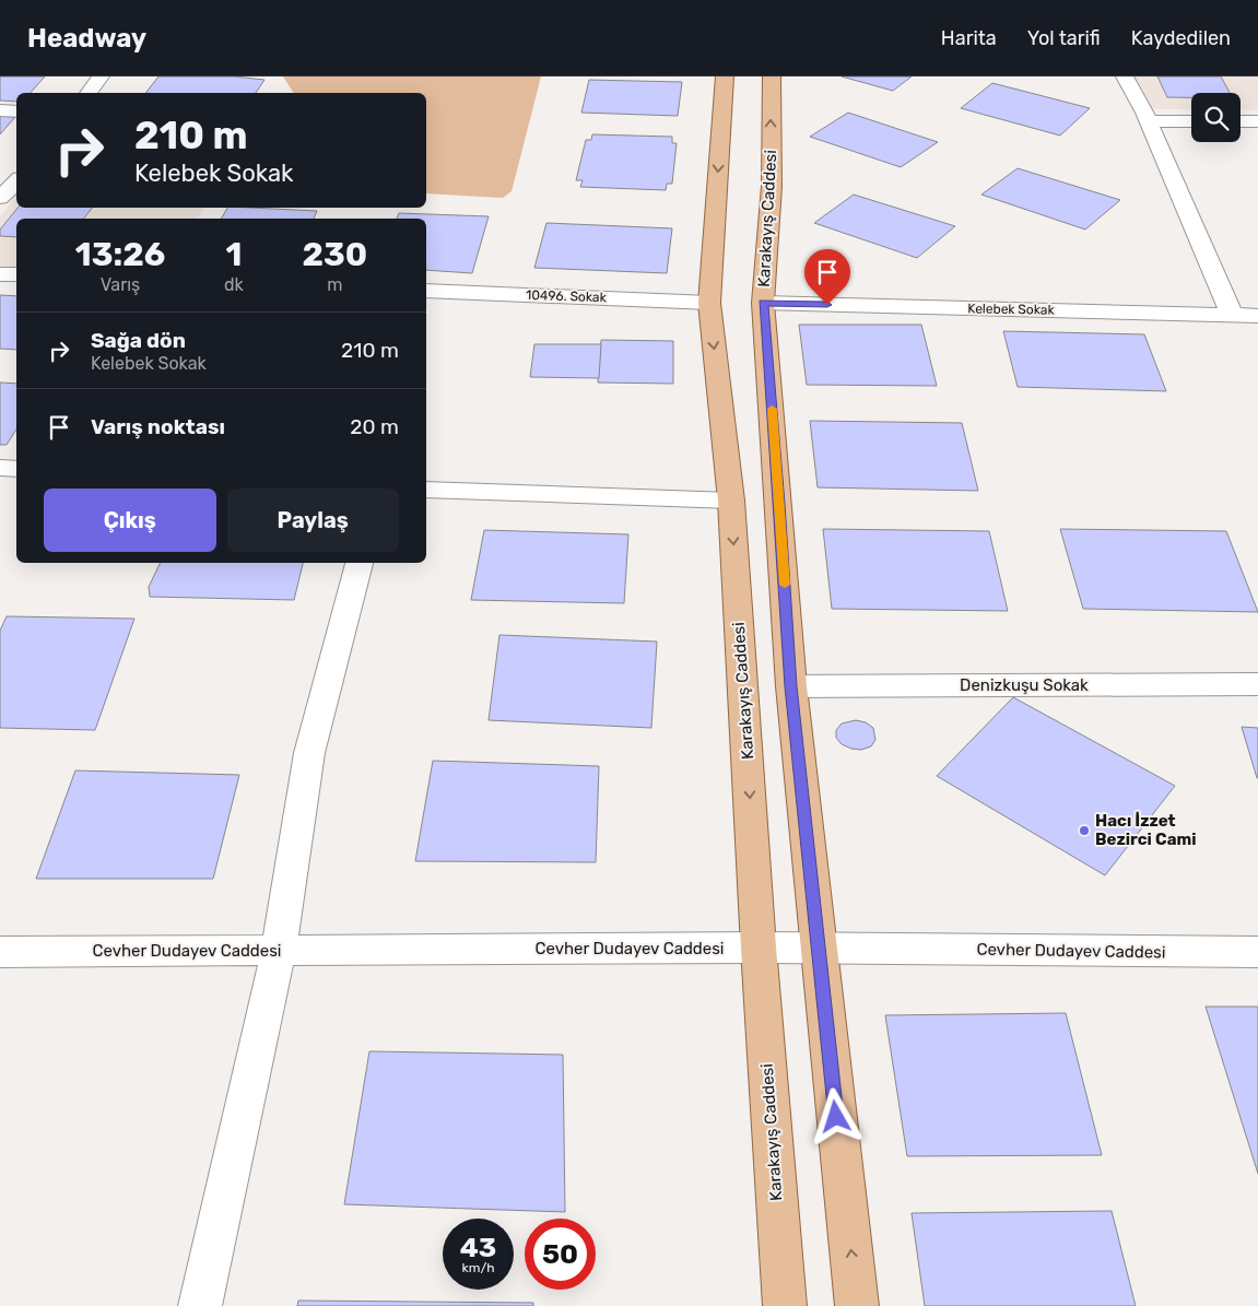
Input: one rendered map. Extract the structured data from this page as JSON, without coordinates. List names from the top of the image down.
{
  "streets": {
    "main road": ["Karakayış Caddesi"],
    "street": [
      "10496. Sokak",
      "Kelebek Sokak",
      "Denizkuşu Sokak",
      "Cevher Dudayev Caddesi"
    ]
  },
  "crossings": [
    ["Karakayış Caddesi", "10496. Sokak"],
    ["Karakayış Caddesi", "Kelebek Sokak"],
    ["Karakayış Caddesi", "Denizkuşu Sokak"],
    ["Karakayış Caddesi", "Cevher Dudayev Caddesi"]
  ],
  "places": ["Hacı İzzet Bezirci Cami"],
  "page": {
    "header": "Headway",
    "nav": ["Harita", "Yol tarifi", "Kaydedilen"],
    "turn": ["210 m", "Kelebek Sokak"],
    "eta": [
      "13:26",
      "Varış",
      "1",
      "dk",
      "230",
      "m"
    ],
    "list": [
      {
        "name": "Sağa dön",
        "note": "Kelebek Sokak",
        "value": "210 m"
      },
      {
        "name": "Varış noktası",
        "value": "20 m"
      }
    ],
    "buttons": ["Çıkış", "Paylaş"],
    "speed": "43 km/h",
    "limit": "50"
  }
}
